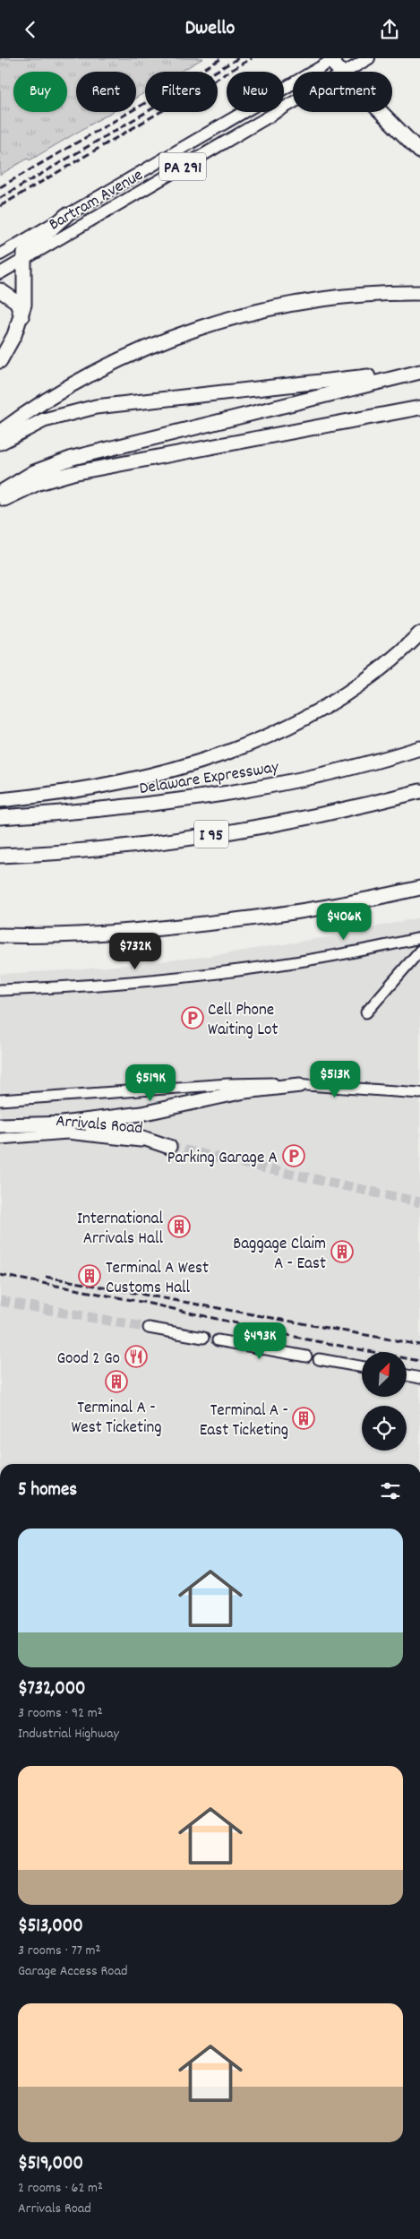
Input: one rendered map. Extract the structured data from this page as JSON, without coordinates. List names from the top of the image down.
{
  "streets": {
    "highway": ["Delaware Expressway", "I 95"],
    "main road": ["PA 291", "Bartram Avenue"],
    "street": ["Arrivals Road"]
  },
  "places": {
    "parking": ["Cell Phone Waiting Lot", "Parking Garage A"],
    "building": [
      "International Arrivals Hall",
      "Baggage Claim A - East",
      "Terminal A West Customs Hall",
      "Terminal A - West Ticketing",
      "Terminal A - East Ticketing"
    ],
    "restaurant": ["Good 2 Go"]
  },
  "north": "top right",
  "page": {
    "header": "Dwello",
    "chip": [
      "Buy",
      "Rent",
      "Filters",
      "New",
      "Apartment"
    ],
    "price": [
      "$406K",
      "$732K",
      "$513K",
      "$519K",
      "$493K"
    ],
    "heading": "5 homes",
    "list": [
      {
        "name": "$732,000",
        "note": "3 rooms · 92 m² · Industrial Highway"
      },
      {
        "name": "$513,000",
        "note": "3 rooms · 77 m² · Garage Access Road"
      },
      {
        "name": "$519,000",
        "note": "2 rooms · 62 m² · Arrivals Road"
      }
    ]
  }
}
